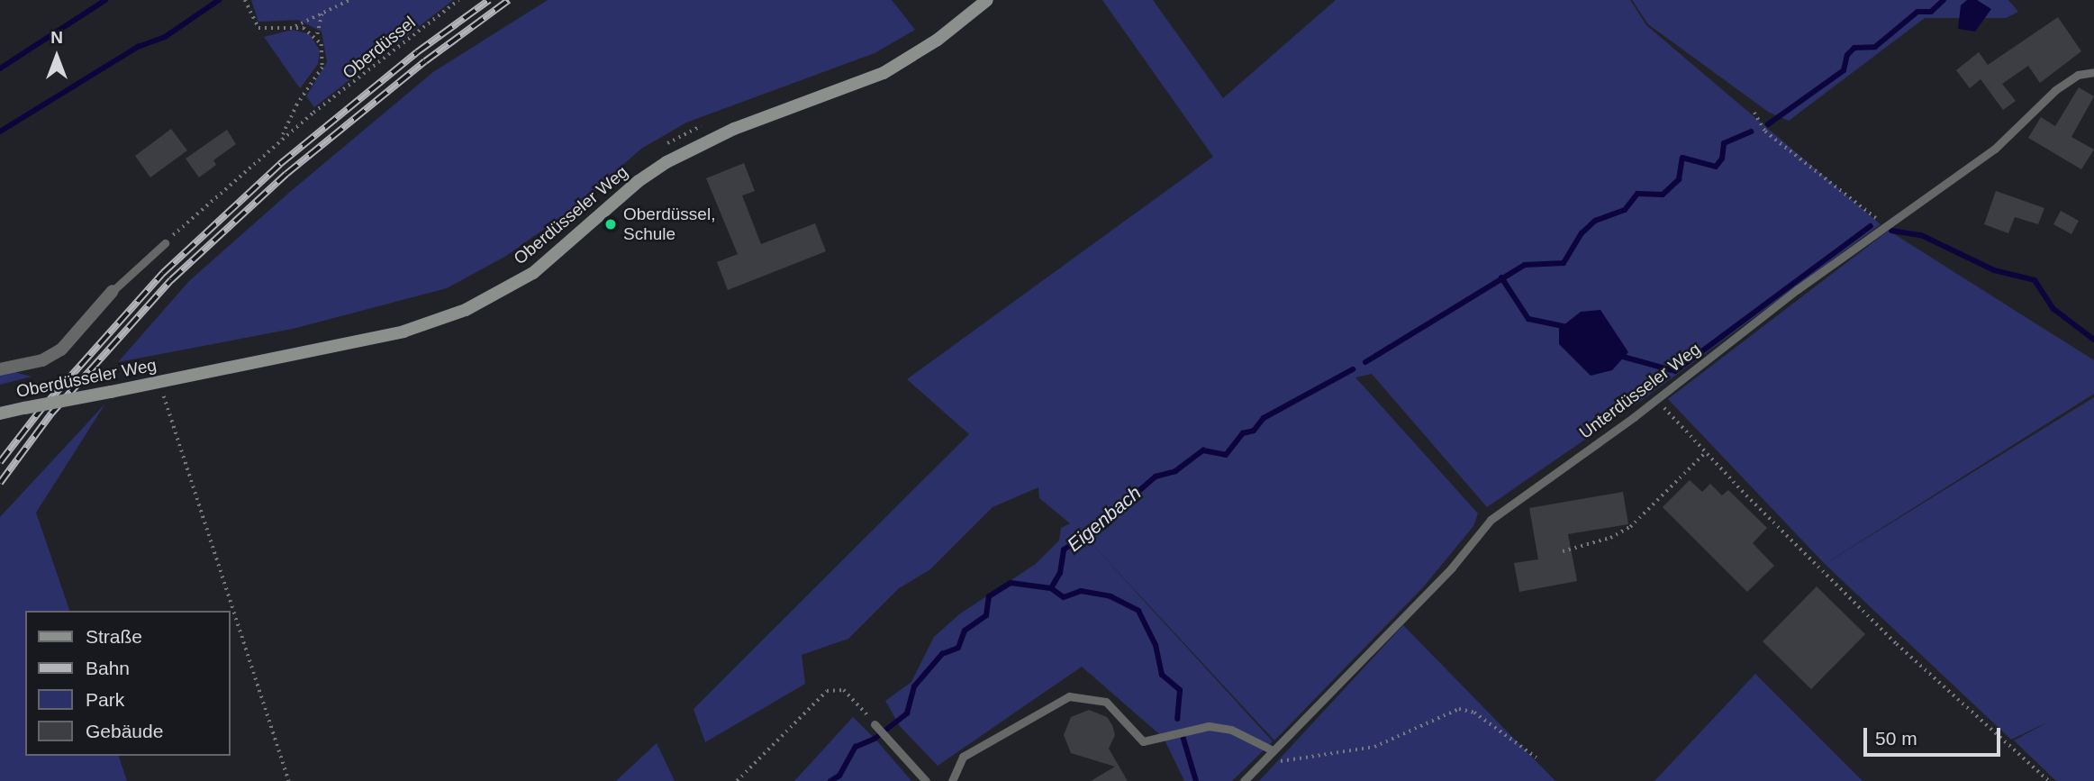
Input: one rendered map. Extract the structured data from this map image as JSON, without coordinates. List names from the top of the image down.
{
  "streets": {
    "street": ["Oberdüsseler Weg"],
    "lane": ["Unterdüsseler Weg"],
    "path": ["Oberdüssel"]
  },
  "water": ["Eigenbach"],
  "places": ["Oberdüssel, Schule"],
  "legend": [
    "Straße",
    "Bahn",
    "Park",
    "Gebäude"
  ],
  "scale_bar": "50 m",
  "north": "top"
}
